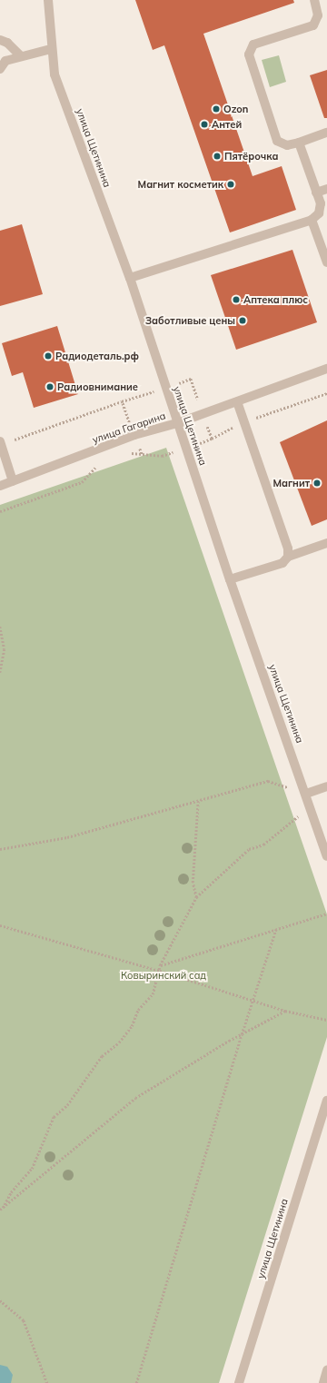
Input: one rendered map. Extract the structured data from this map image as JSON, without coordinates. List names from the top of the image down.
{
  "streets": {
    "street": ["улица Щетинина", "улица Гагарина"]
  },
  "crossings": [
    ["улица Щетинина", "улица Гагарина"]
  ],
  "parks": ["Ковыринский сад"],
  "places": [
    "Ozon",
    "Антей",
    "Пятёрочка",
    "Магнит косметик",
    "Аптека плюс",
    "Заботливые цены",
    "Радиодеталь.рф",
    "Радиовнимание",
    "Магнит"
  ]
}
